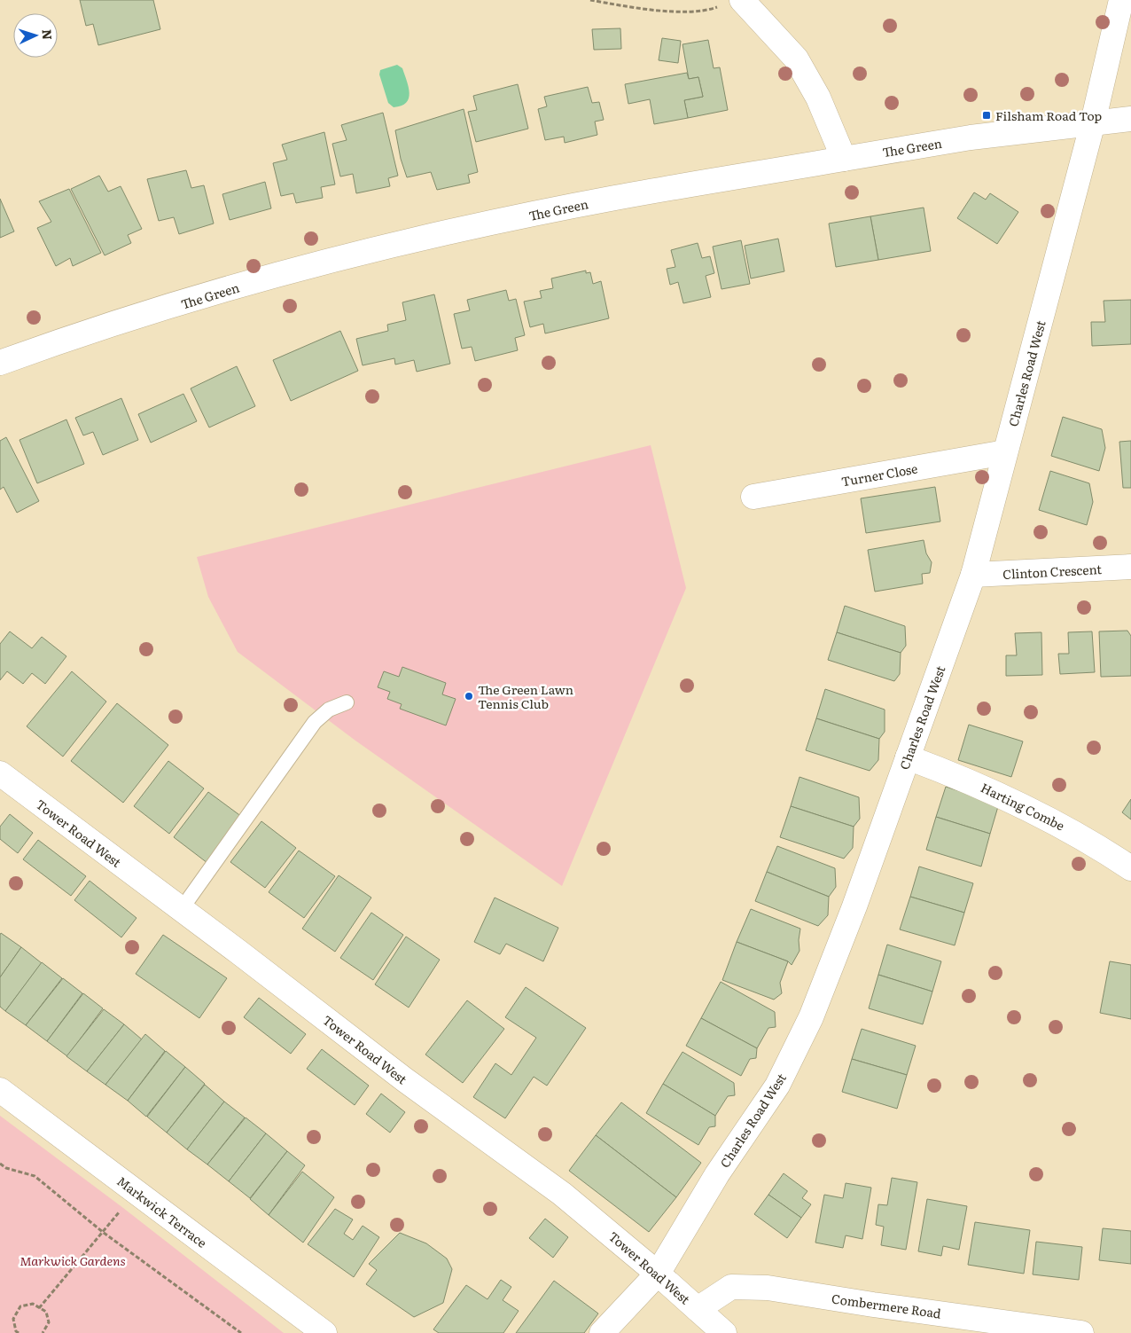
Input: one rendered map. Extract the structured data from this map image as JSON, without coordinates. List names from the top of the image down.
{
  "streets": {
    "street": [
      "The Green",
      "Charles Road West",
      "Turner Close",
      "Clinton Crescent",
      "Harting Combe",
      "Tower Road West",
      "Markwick Terrace",
      "Combermere Road"
    ]
  },
  "crossings": [
    ["The Green", "Charles Road West"],
    ["Charles Road West", "Turner Close"],
    ["Charles Road West", "Clinton Crescent"],
    ["Charles Road West", "Harting Combe"],
    ["Charles Road West", "Tower Road West"],
    ["Tower Road West", "Combermere Road"]
  ],
  "parks": ["Markwick Gardens"],
  "places": {
    "transit": ["Filsham Road Top"],
    "other": ["The Green Lawn Tennis Club"]
  },
  "north": "right"
}
